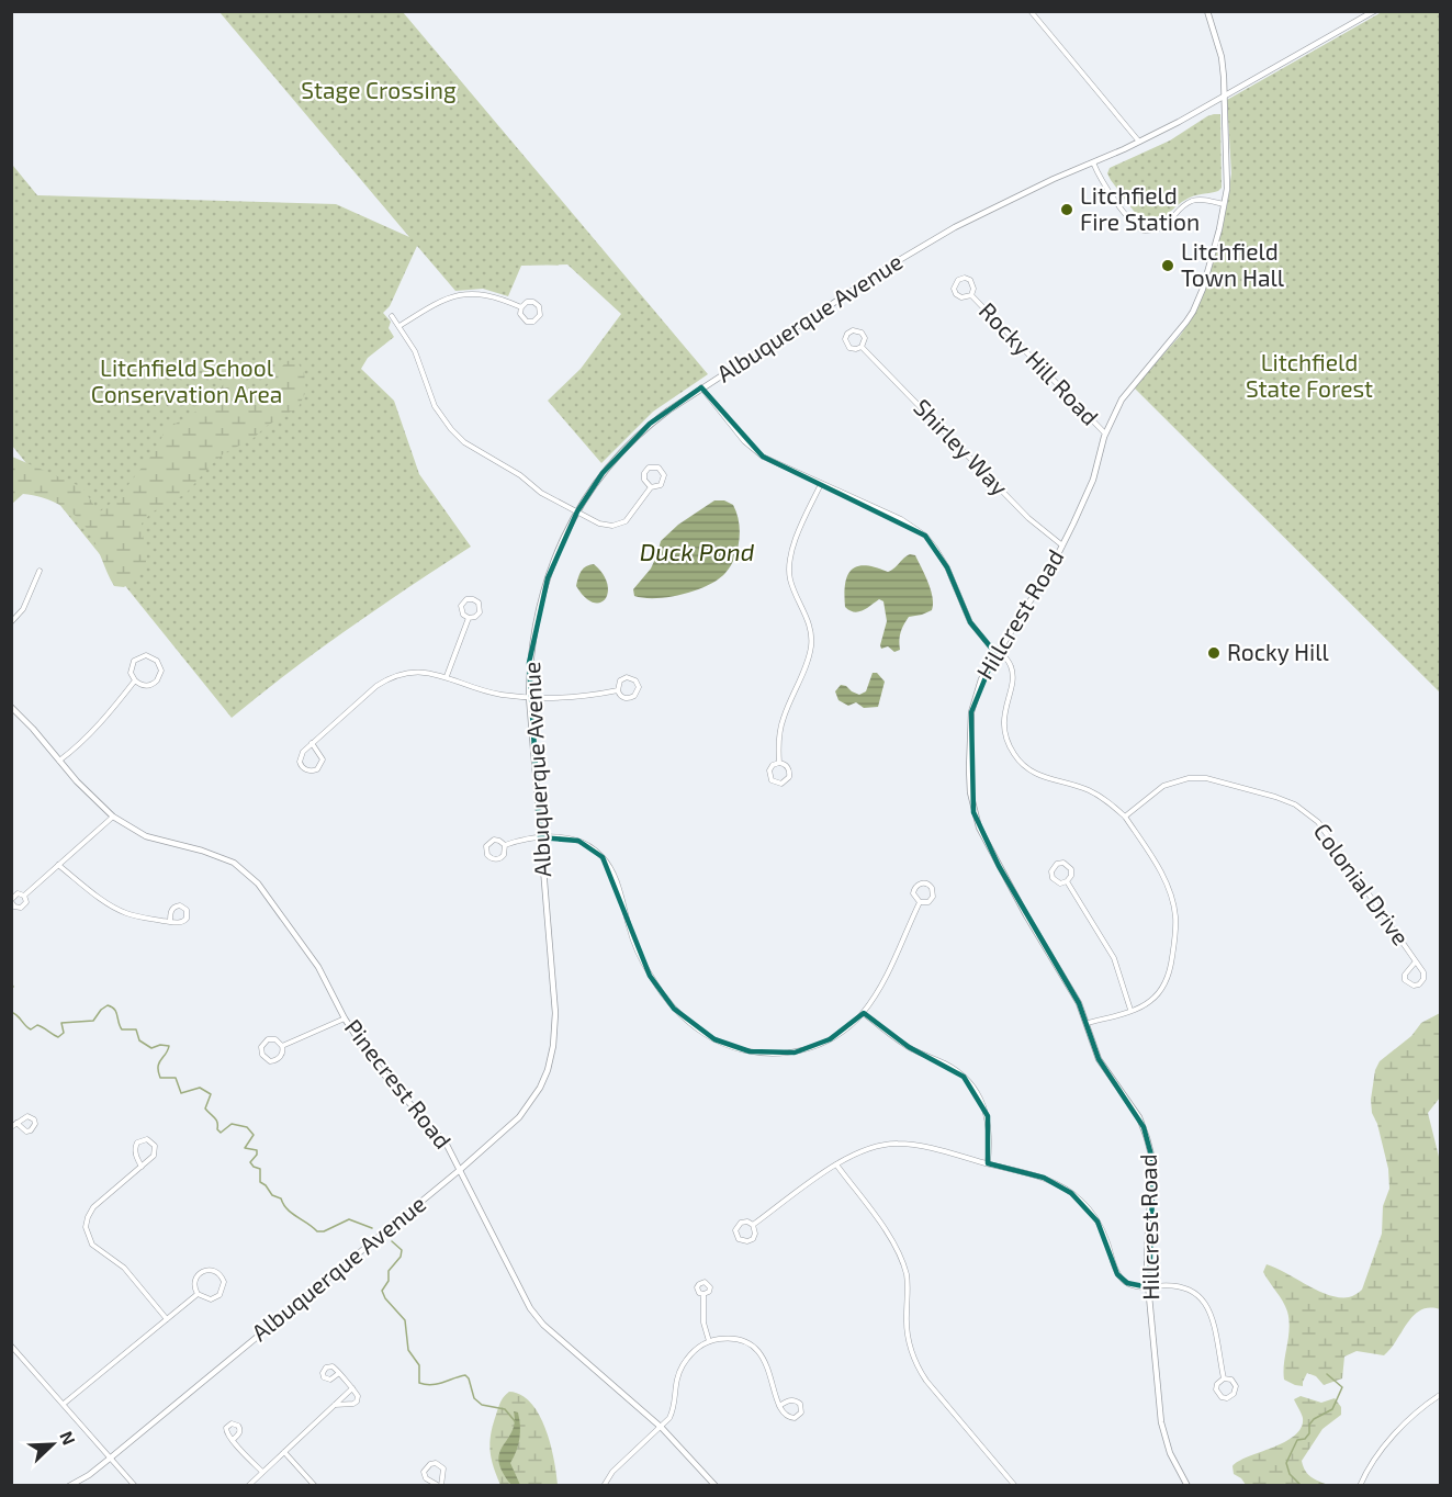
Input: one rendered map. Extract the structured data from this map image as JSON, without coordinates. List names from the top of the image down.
{
  "streets": {
    "street": [
      "Albuquerque Avenue",
      "Rocky Hill Road",
      "Shirley Way",
      "Hillcrest Road",
      "Colonial Drive",
      "Pinecrest Road"
    ]
  },
  "crossings": [
    ["Albuquerque Avenue", "Hillcrest Road"],
    ["Albuquerque Avenue", "Pinecrest Road"],
    ["Rocky Hill Road", "Hillcrest Road"],
    ["Shirley Way", "Hillcrest Road"]
  ],
  "water": ["Duck Pond"],
  "parks": ["Stage Crossing", "Litchfield State Forest", "Litchfield School Conservation Area"],
  "places": ["Litchfield Fire Station", "Litchfield Town Hall", "Rocky Hill"],
  "north": "top right"
}
